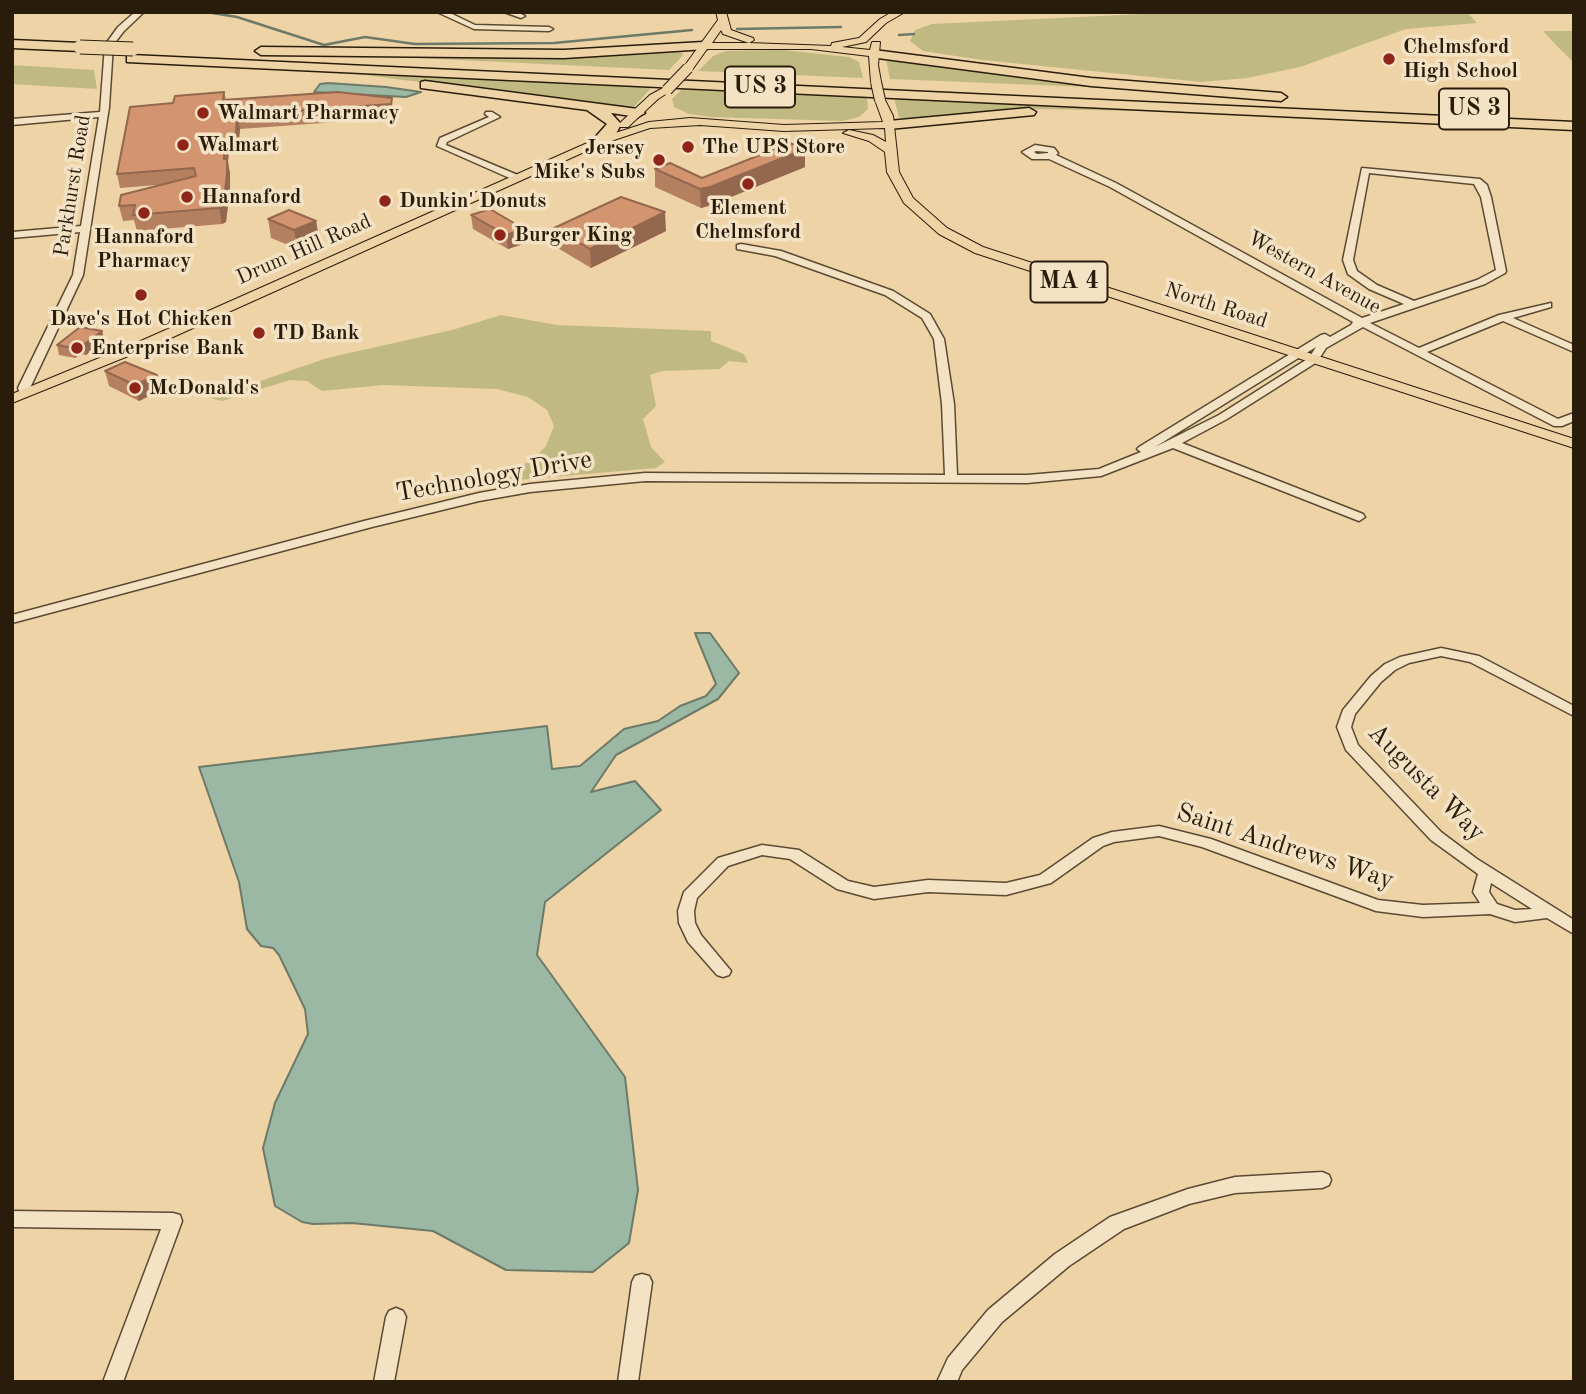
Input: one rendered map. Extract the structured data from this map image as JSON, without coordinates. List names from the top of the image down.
{
  "streets": {
    "highway": ["US 3"],
    "main road": ["Drum Hill Road", "MA 4", "North Road"],
    "street": [
      "Parkhurst Road",
      "Western Avenue",
      "Technology Drive",
      "Augusta Way",
      "Saint Andrews Way"
    ]
  },
  "crossings": [
    ["Parkhurst Road", "Drum Hill Road"],
    ["Western Avenue", "Technology Drive"],
    ["MA 4", "North Road"],
    ["North Road", "Technology Drive"],
    ["Augusta Way", "Saint Andrews Way"]
  ],
  "places": [
    "Chelmsford High School",
    "Walmart Pharmacy",
    "Walmart",
    "The UPS Store",
    "Jersey Mike's Subs",
    "Element Chelmsford",
    "Hannaford",
    "Dunkin' Donuts",
    "Hannaford Pharmacy",
    "Burger King",
    "Dave's Hot Chicken",
    "TD Bank",
    "Enterprise Bank",
    "McDonald's"
  ]
}
